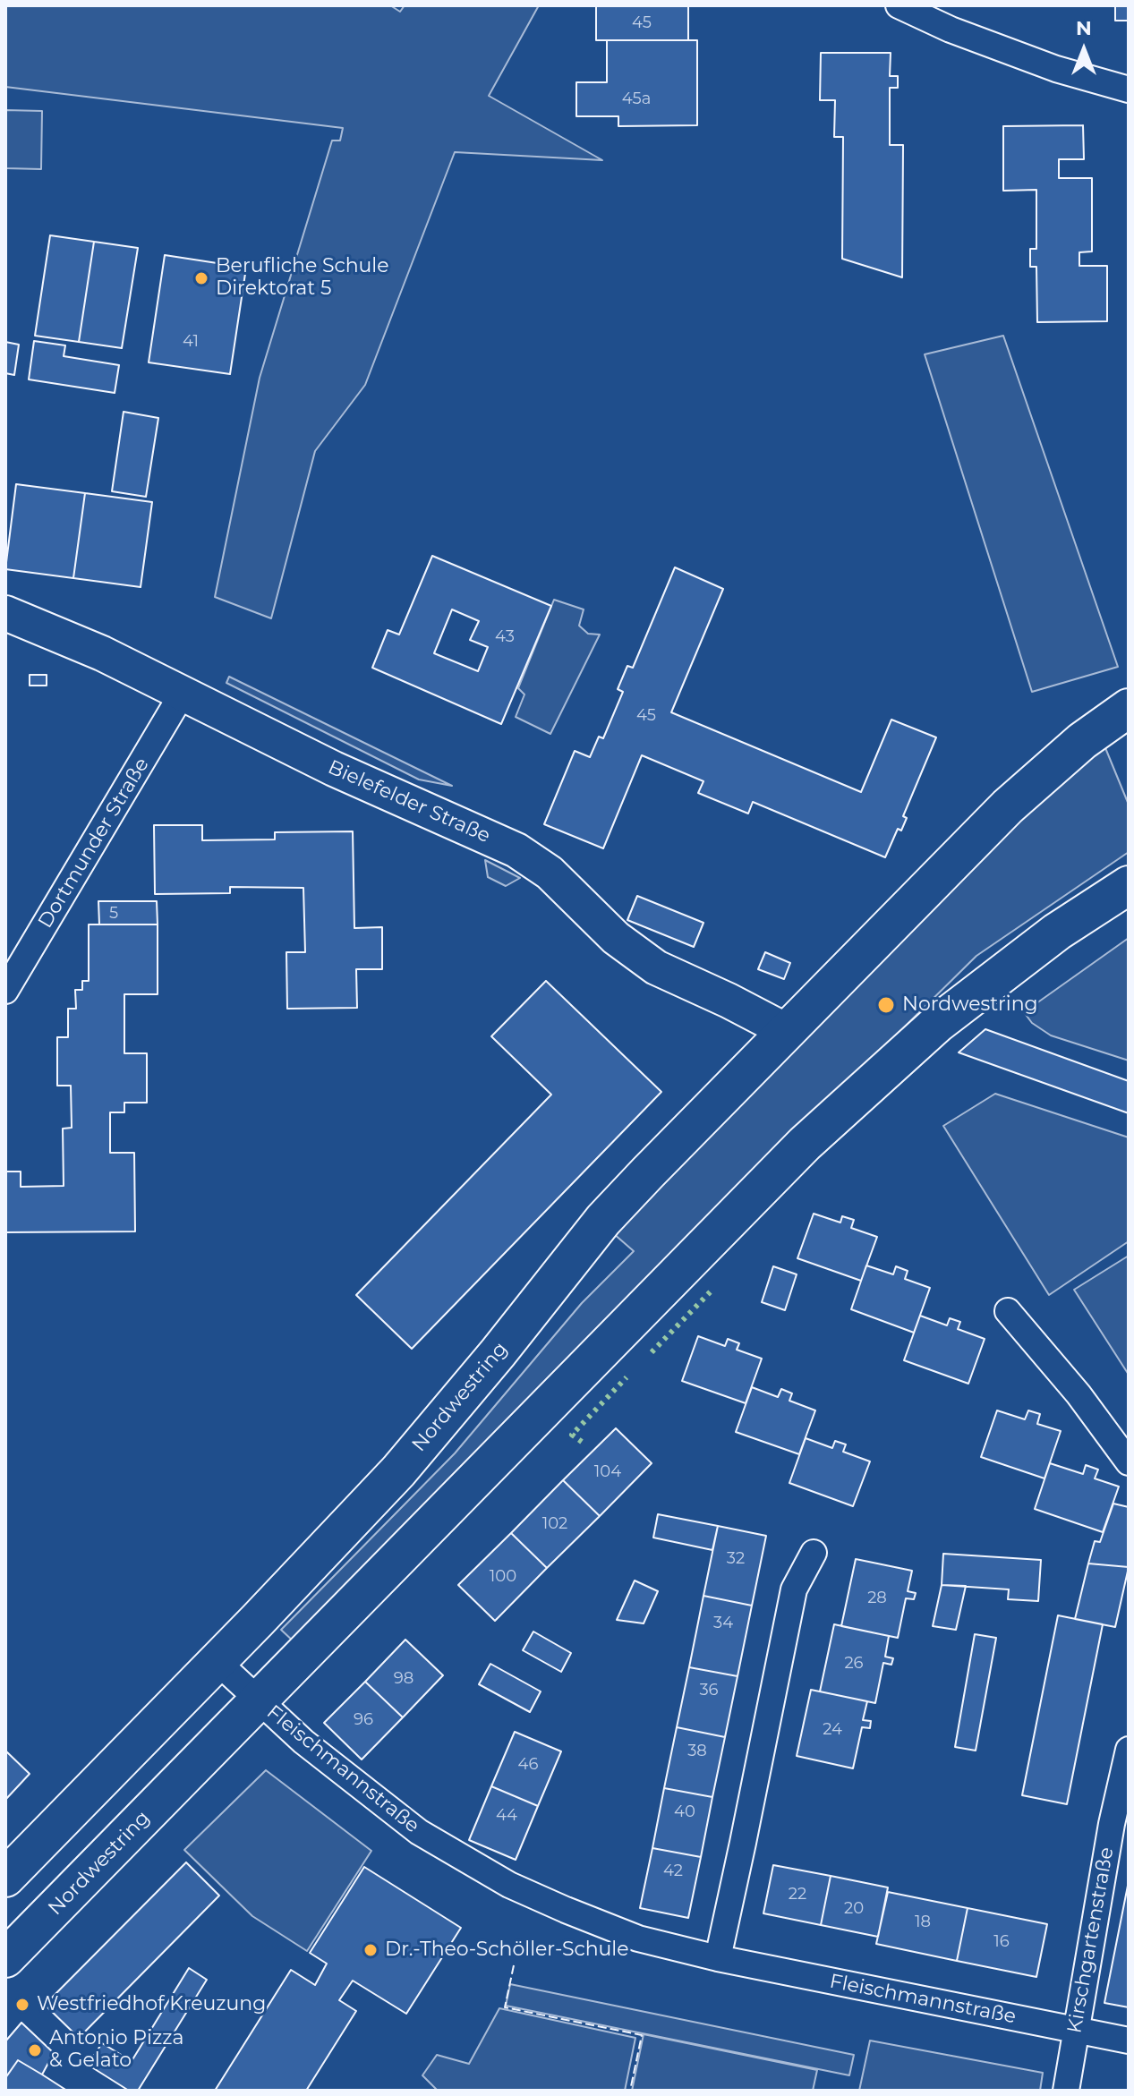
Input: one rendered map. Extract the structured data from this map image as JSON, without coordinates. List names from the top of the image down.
{
  "streets": {
    "main road": ["Nordwestring"],
    "street": [
      "Bielefelder Straße",
      "Dortmunder Straße",
      "Fleischmannstraße",
      "Kirschgartenstraße"
    ]
  },
  "crossings": [
    ["Bielefelder Straße", "Dortmunder Straße"],
    ["Bielefelder Straße", "Nordwestring"],
    ["Nordwestring", "Fleischmannstraße"],
    ["Fleischmannstraße", "Kirschgartenstraße"]
  ],
  "places": [
    "Berufliche Schule Direktorat 5",
    "Nordwestring",
    "Dr.-Theo-Schöller-Schule",
    "Westfriedhof Kreuzung",
    "Antonio Pizza & Gelato"
  ],
  "house_numbers": [
    "45",
    "45a",
    "41",
    "43",
    "45",
    "5",
    "104",
    "102",
    "32",
    "100",
    "28",
    "34",
    "26",
    "98",
    "36",
    "96",
    "24",
    "38",
    "46",
    "40",
    "44",
    "42",
    "22",
    "20",
    "18",
    "16"
  ],
  "north": "top"
}
